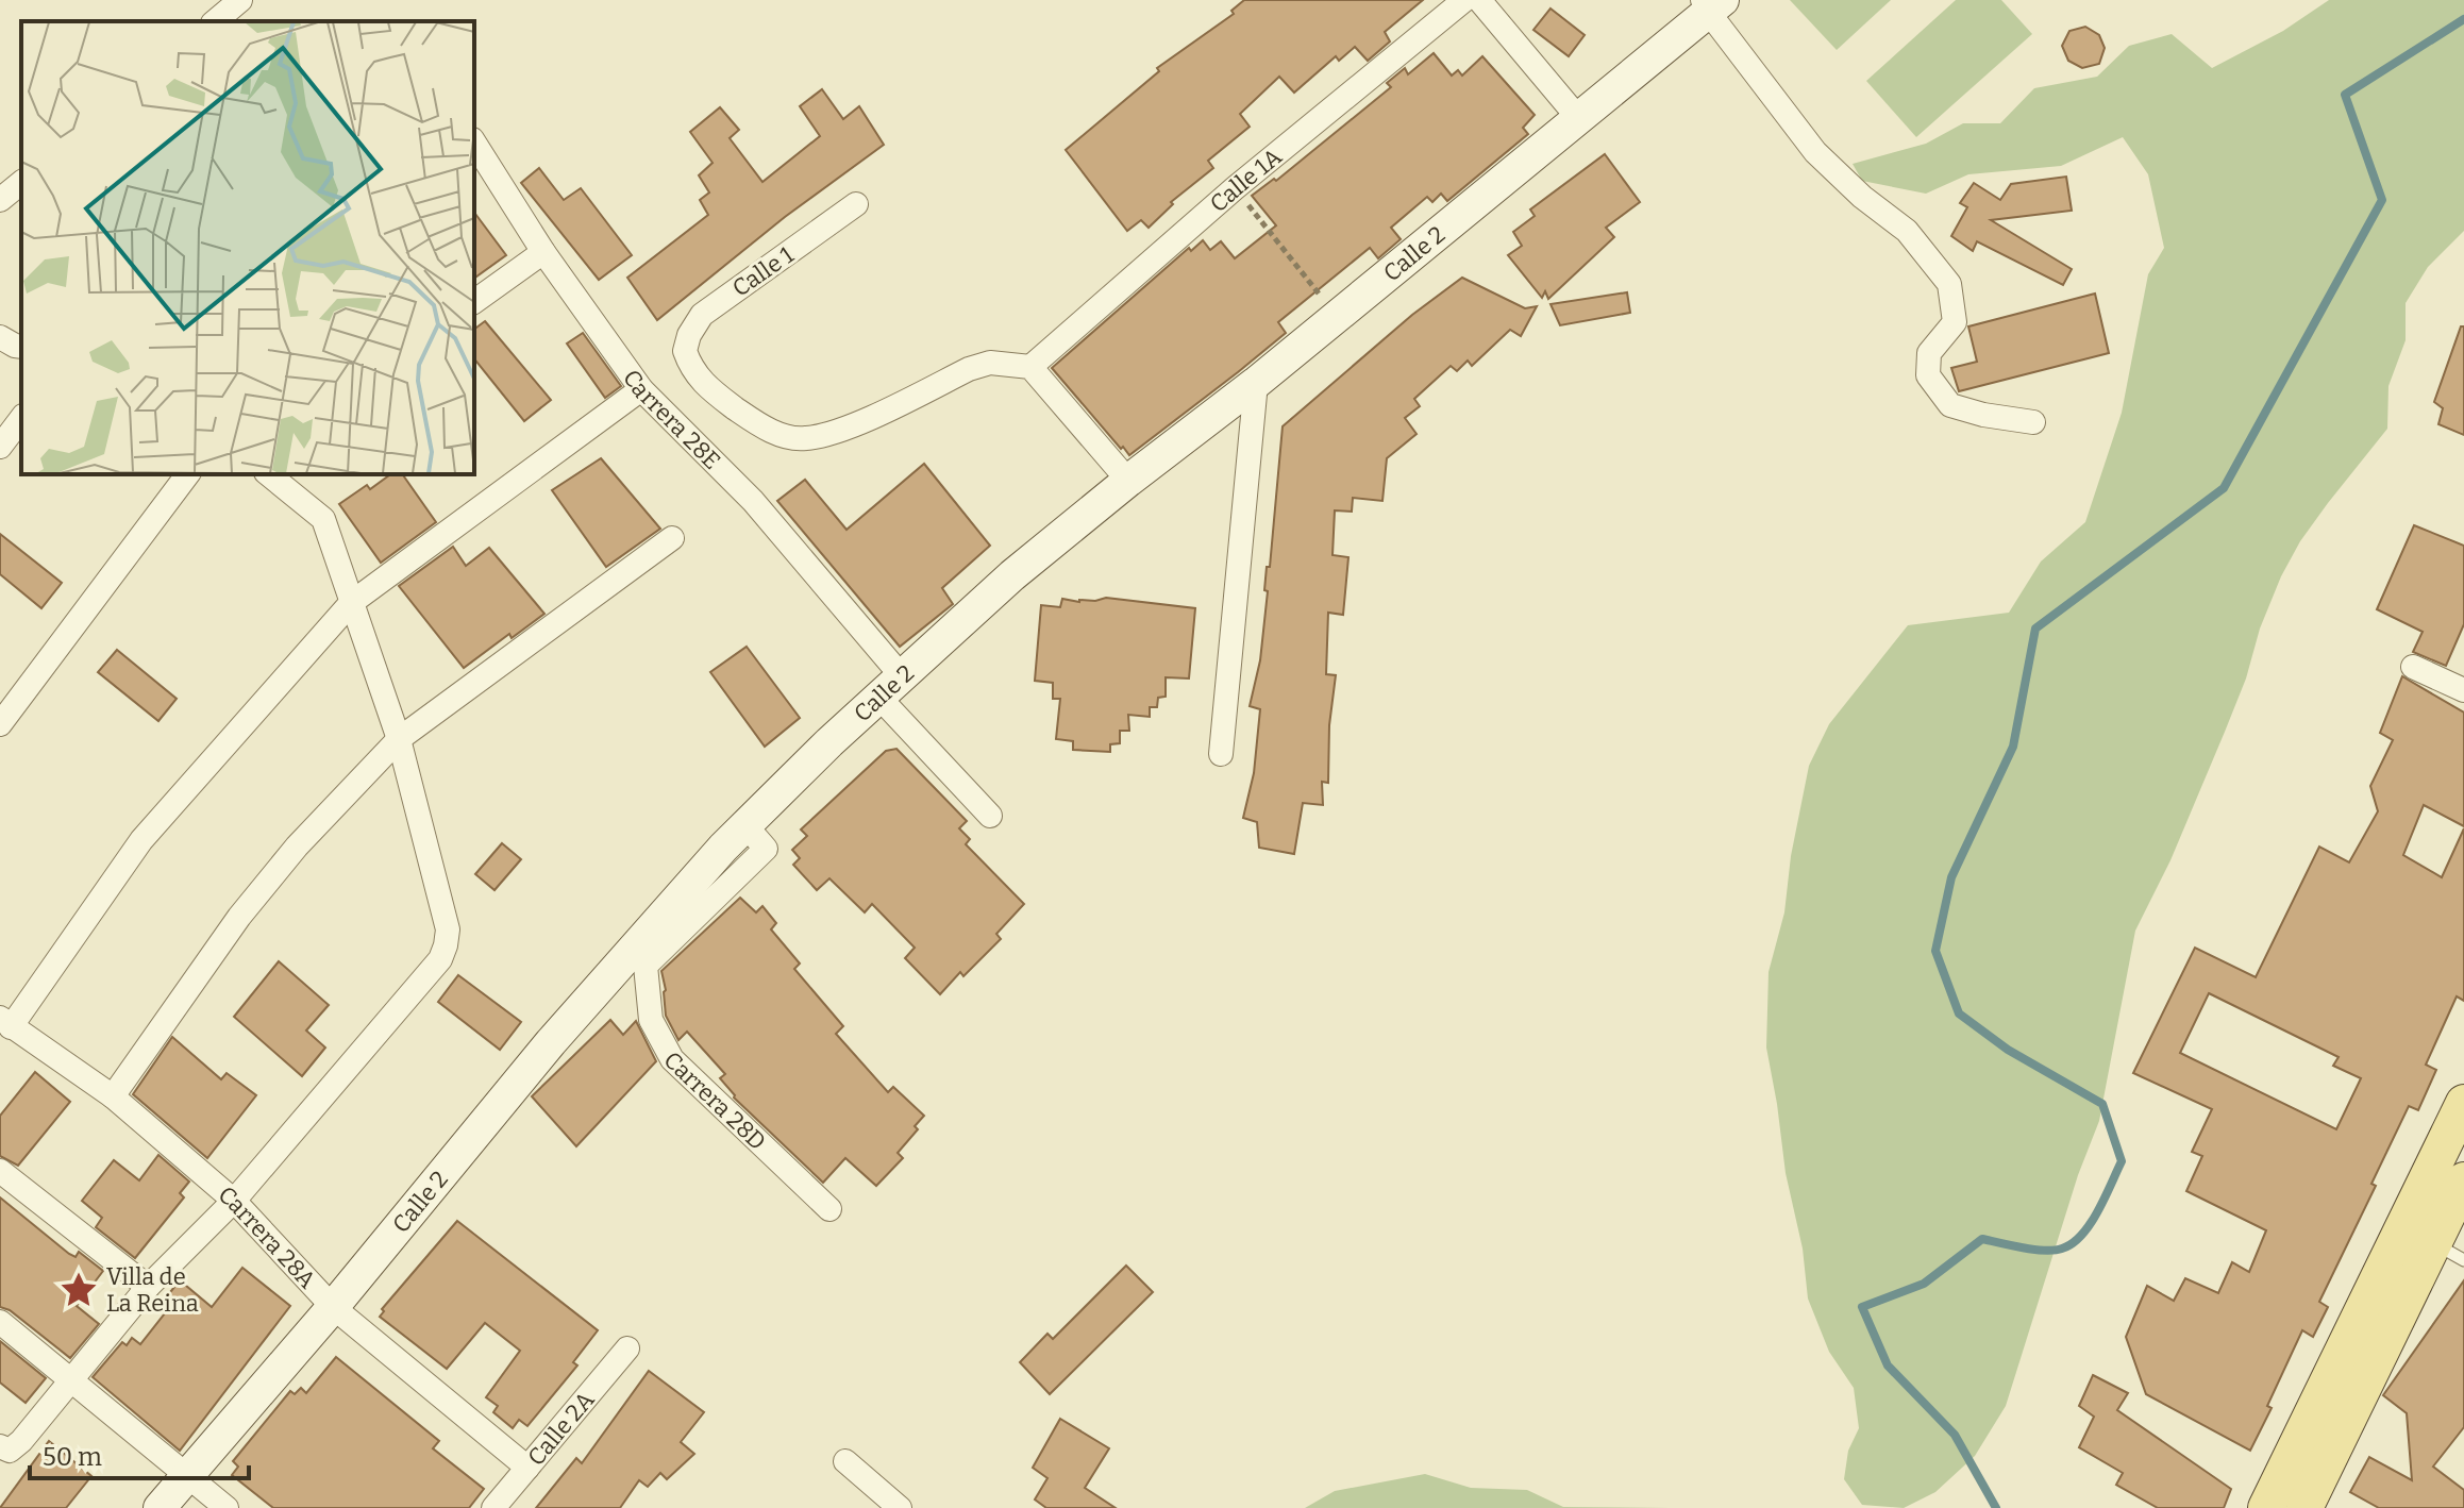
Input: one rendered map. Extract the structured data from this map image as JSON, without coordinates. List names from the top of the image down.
{
  "streets": {
    "street": [
      "Calle 1A",
      "Calle 2",
      "Calle 1",
      "Carrera 28E",
      "Carrera 28D",
      "Carrera 28A",
      "Calle 2A"
    ]
  },
  "crossings": [
    ["Calle 1A", "Calle 1"],
    ["Calle 2", "Carrera 28E"],
    ["Calle 2", "Carrera 28D"],
    ["Calle 2", "Carrera 28A"],
    ["Carrera 28A", "Calle 2A"]
  ],
  "places": {
    "place": ["Villa de La Reina"]
  },
  "scale_bar": "50 m"
}
